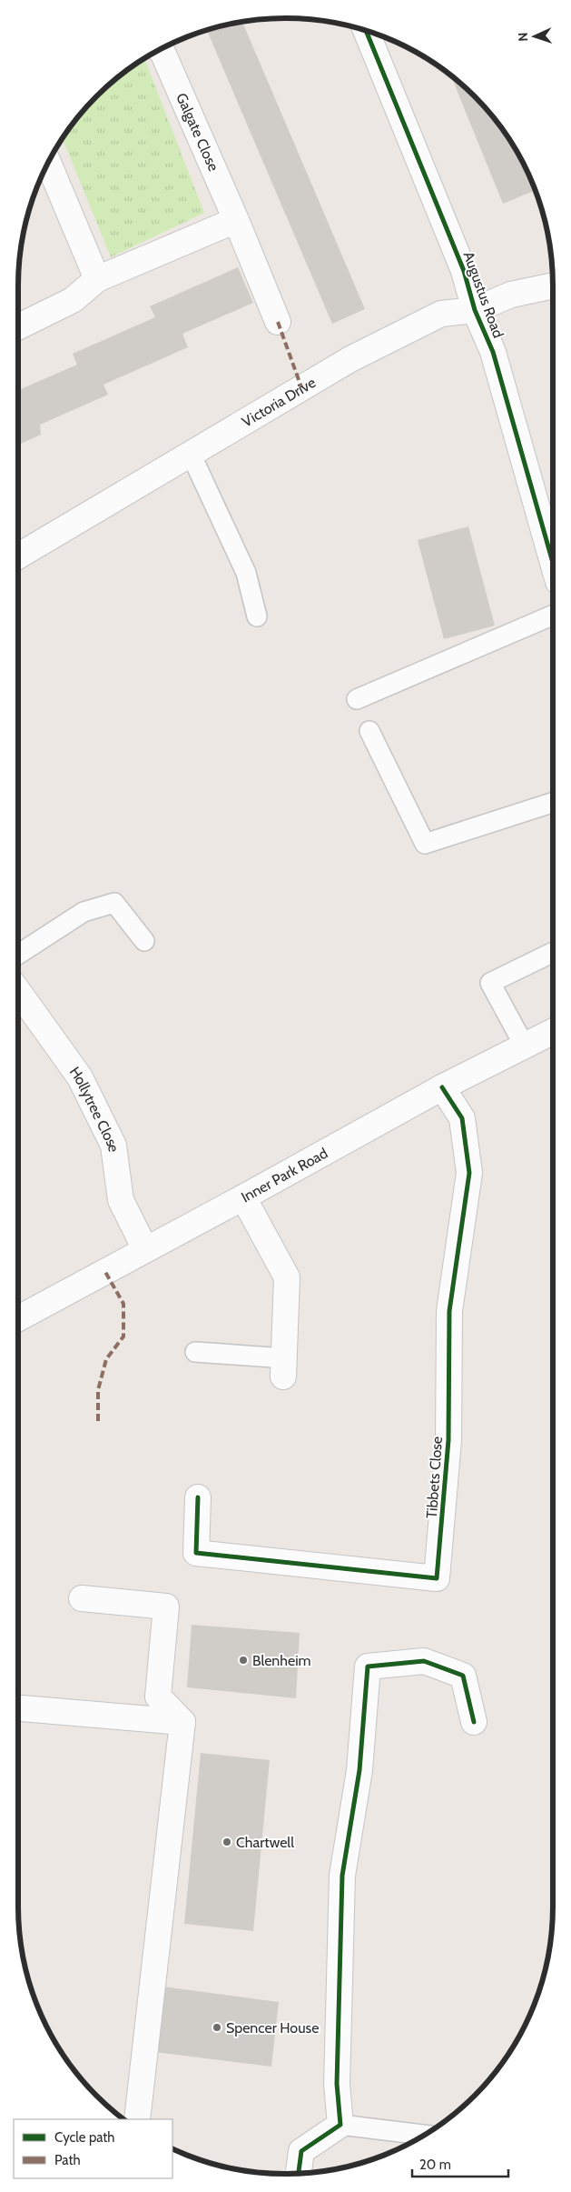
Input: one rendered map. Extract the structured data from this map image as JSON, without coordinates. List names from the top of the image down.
{
  "streets": {
    "street": [
      "Galgate Close",
      "Augustus Road",
      "Victoria Drive",
      "Hollytree Close",
      "Inner Park Road",
      "Tibbets Close"
    ]
  },
  "crossings": [
    ["Augustus Road", "Victoria Drive"],
    ["Hollytree Close", "Inner Park Road"],
    ["Inner Park Road", "Tibbets Close"]
  ],
  "places": ["Blenheim", "Chartwell", "Spencer House"],
  "legend": ["Cycle path", "Path"],
  "scale_bar": "20 m",
  "north": "left"
}
